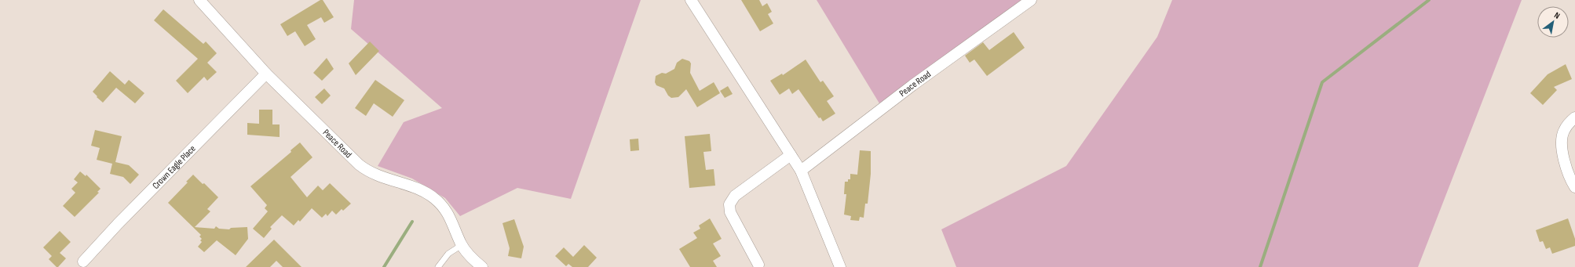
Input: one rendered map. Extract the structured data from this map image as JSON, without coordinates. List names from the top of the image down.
{
  "streets": {
    "street": ["Peace Road", "Crown Eagle Place"]
  },
  "crossings": [
    ["Peace Road", "Crown Eagle Place"]
  ],
  "north": "top right"
}
